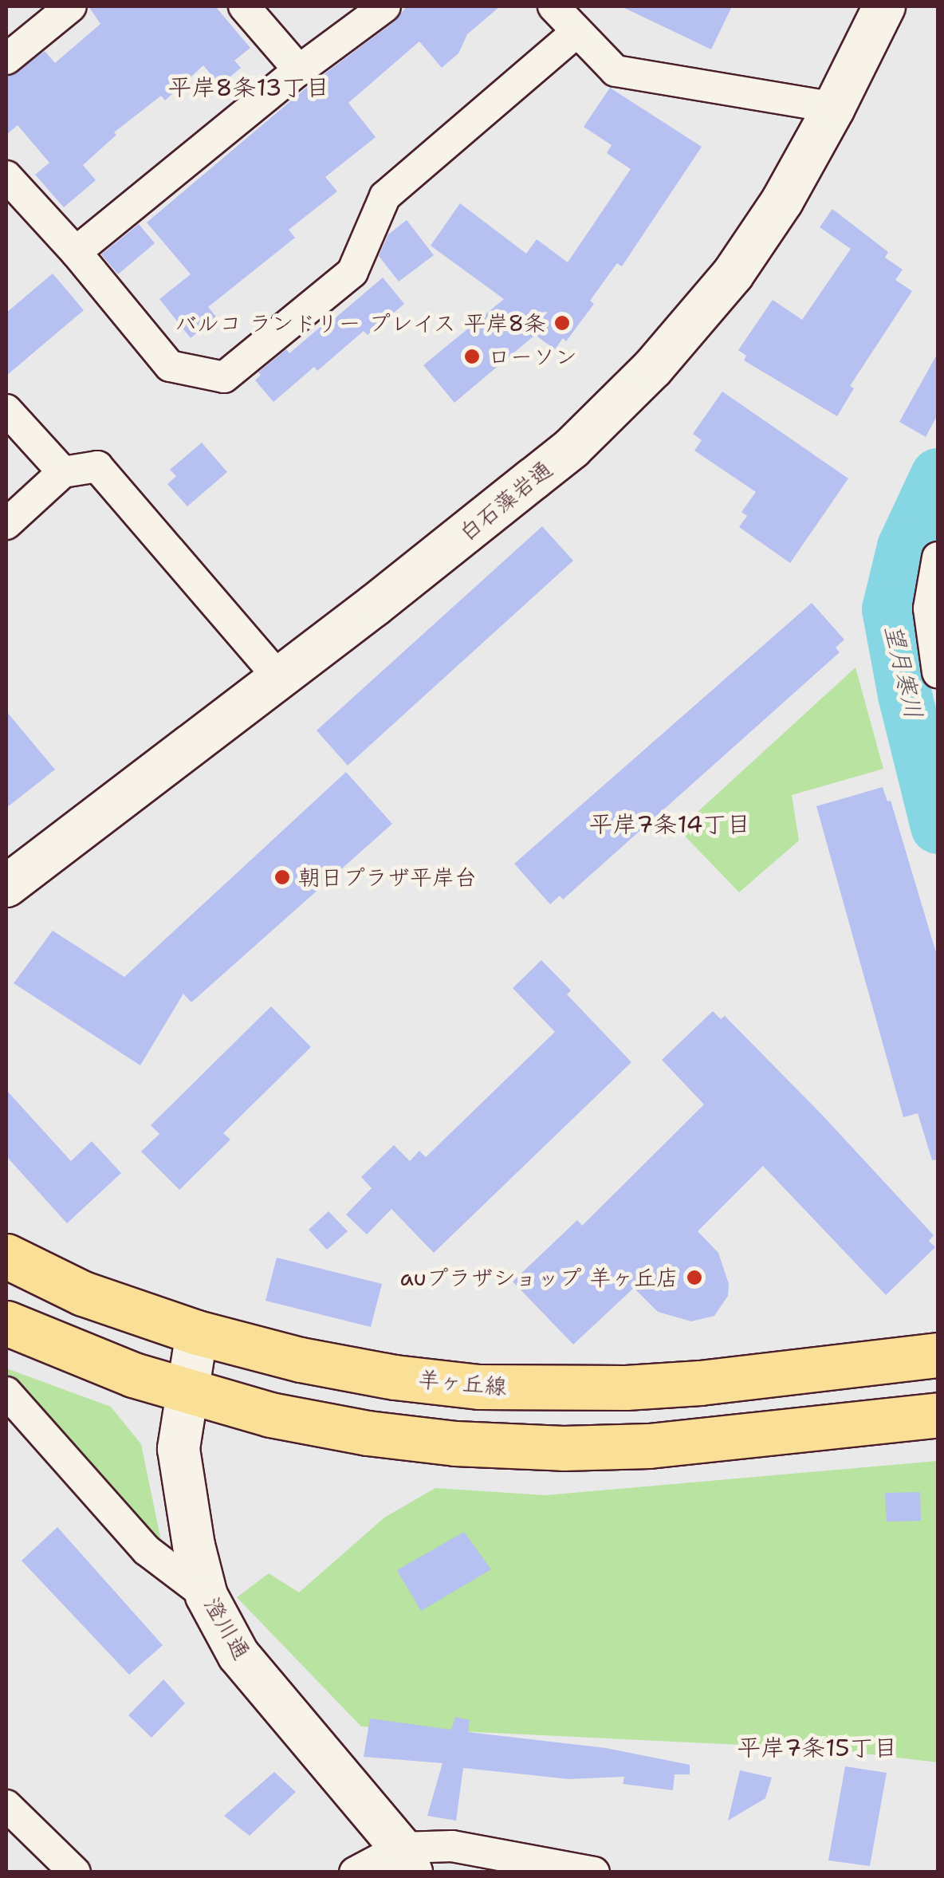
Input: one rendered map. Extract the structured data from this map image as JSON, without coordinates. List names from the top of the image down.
{
  "streets": {
    "main road": ["白石藻岩通", "羊ヶ丘線", "澄川通"]
  },
  "crossings": [
    ["羊ヶ丘線", "澄川通"]
  ],
  "districts": ["平岸8条13丁目", "平岸7条14丁目", "平岸7条15丁目"],
  "water": ["望月寒川"],
  "places": [
    "バルコ ランドリー プレイス 平岸8条",
    "ローソン",
    "朝日プラザ平岸台",
    "auプラザショップ 羊ヶ丘店"
  ]
}
